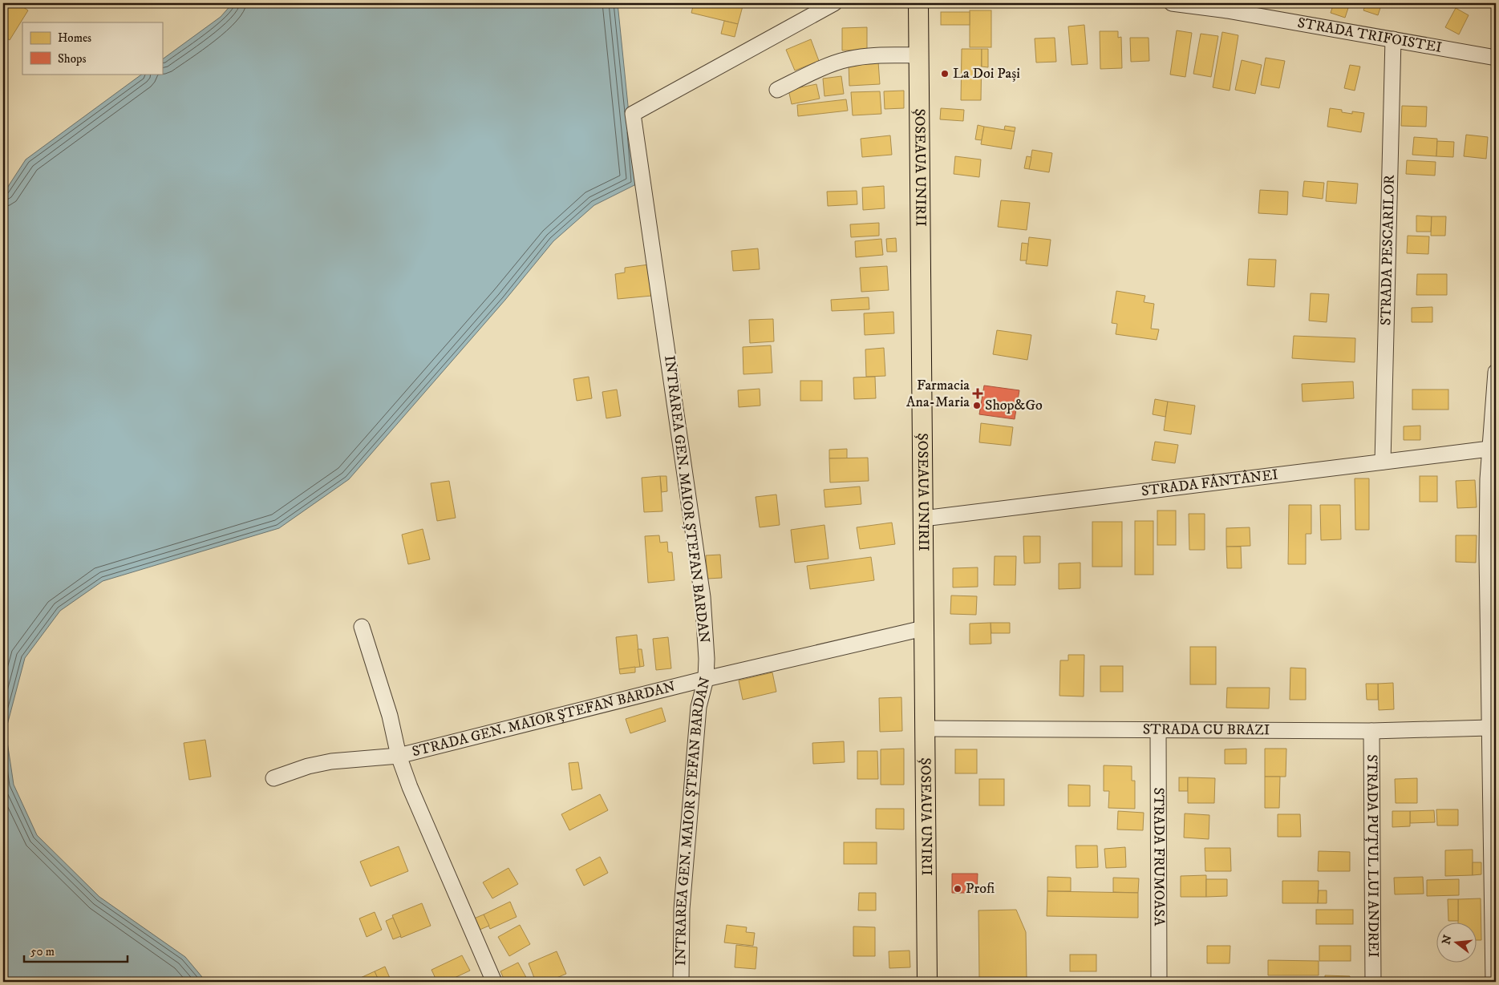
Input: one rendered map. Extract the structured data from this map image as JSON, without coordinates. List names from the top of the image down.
{
  "streets": {
    "main road": ["ȘOSEAUA UNIRII"],
    "street": [
      "STRADA TRIFOISTEI",
      "STRADA PESCARILOR",
      "STRADA FÂNTÂNEI",
      "INTRAREA GEN. MAIOR ȘTEFAN BARDAN",
      "STRADA GEN. MAIOR ȘTEFAN BARDAN",
      "STRADA CU BRAZI",
      "STRADA FRUMOASA",
      "STRADA PUȚUL LUI ANDREI"
    ]
  },
  "crossings": [
    ["STRADA TRIFOISTEI", "STRADA PESCARILOR"],
    ["ȘOSEAUA UNIRII", "STRADA FÂNTÂNEI"],
    ["ȘOSEAUA UNIRII", "STRADA GEN. MAIOR ȘTEFAN BARDAN"],
    ["ȘOSEAUA UNIRII", "STRADA CU BRAZI"],
    ["STRADA PESCARILOR", "STRADA FÂNTÂNEI"],
    ["INTRAREA GEN. MAIOR ȘTEFAN BARDAN", "STRADA GEN. MAIOR ȘTEFAN BARDAN"],
    ["STRADA CU BRAZI", "STRADA FRUMOASA"],
    ["STRADA CU BRAZI", "STRADA PUȚUL LUI ANDREI"]
  ],
  "places": {
    "other": ["La Doi Pași", "Shop&Go", "Profi"],
    "health": ["Farmacia Ana-Maria"]
  },
  "legend": ["Homes", "Shops"],
  "scale_bar": "50 m",
  "north": "left"
}
